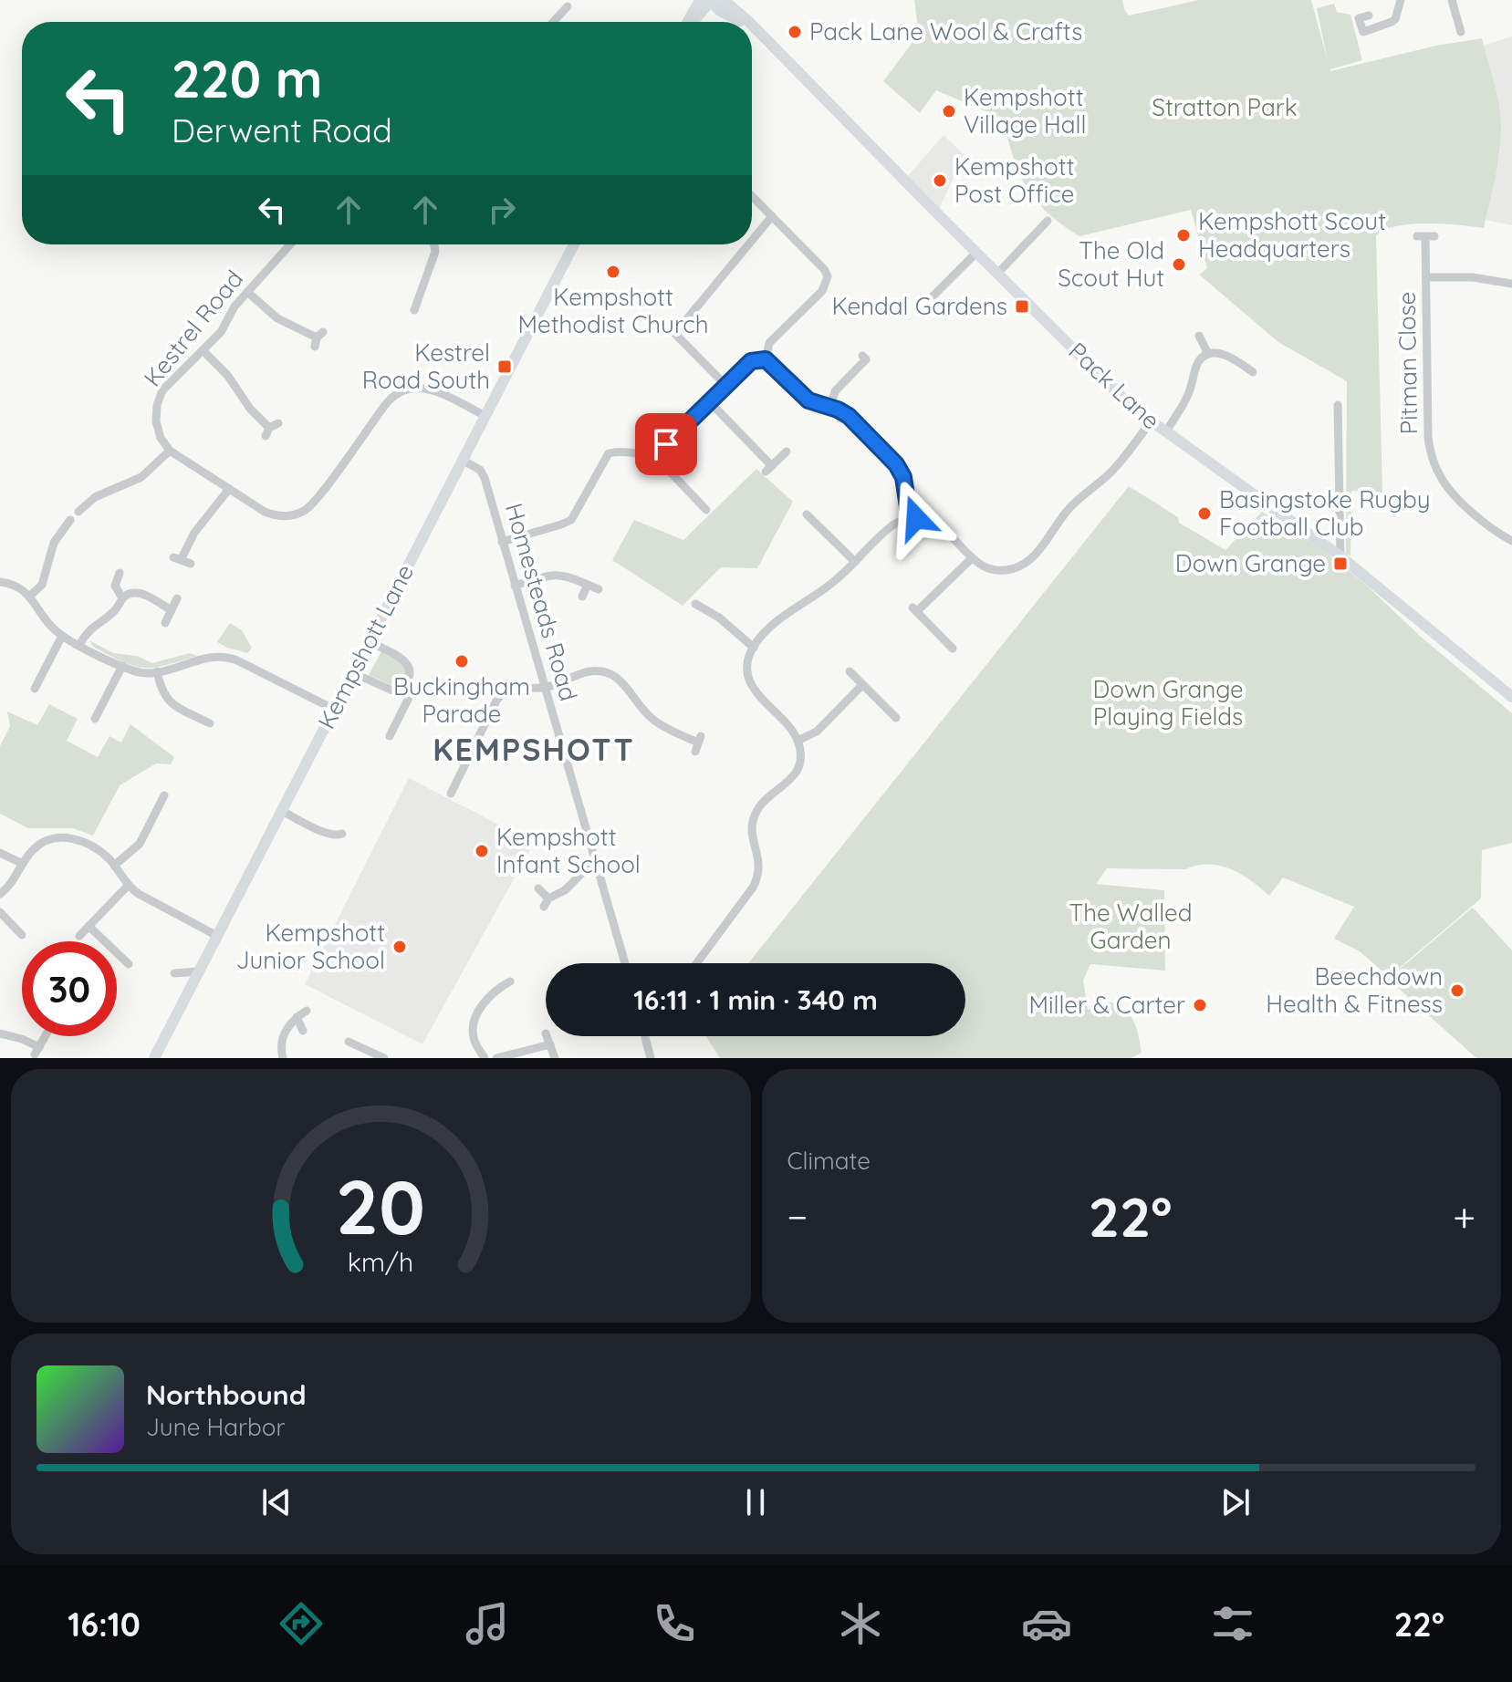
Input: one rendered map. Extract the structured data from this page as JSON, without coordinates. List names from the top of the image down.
{
  "streets": {
    "street": [
      "Kestrel Road",
      "Pitman Close",
      "Pack Lane",
      "Homesteads Road",
      "Kempshott Lane"
    ]
  },
  "crossings": [
    ["Homesteads Road", "Kempshott Lane"]
  ],
  "districts": ["KEMPSHOTT"],
  "parks": ["Stratton Park", "Down Grange Playing Fields", "The Walled Garden"],
  "places": {
    "other": [
      "Pack Lane Wool & Crafts",
      "Kempshott Village Hall",
      "Kempshott Post Office",
      "Kempshott Scout Headquarters",
      "The Old Scout Hut",
      "Kempshott Methodist Church",
      "Basingstoke Rugby Football Club",
      "Buckingham Parade",
      "Kempshott Infant School",
      "Kempshott Junior School",
      "Beechdown Health & Fitness",
      "Miller & Carter"
    ],
    "transit": ["Kendal Gardens", "Kestrel Road South", "Down Grange"]
  },
  "page": {
    "turn": ["220 m", "Derwent Road"],
    "limit": "30",
    "trip": "16:11 · 1 min · 340 m",
    "tile": "Climate",
    "heat": ["−", "22°", "+"],
    "song": ["Northbound", "June Harbor"],
    "tabs": ["16:10", "22°"],
    "gauge": ["20", "km/h"]
  }
}
